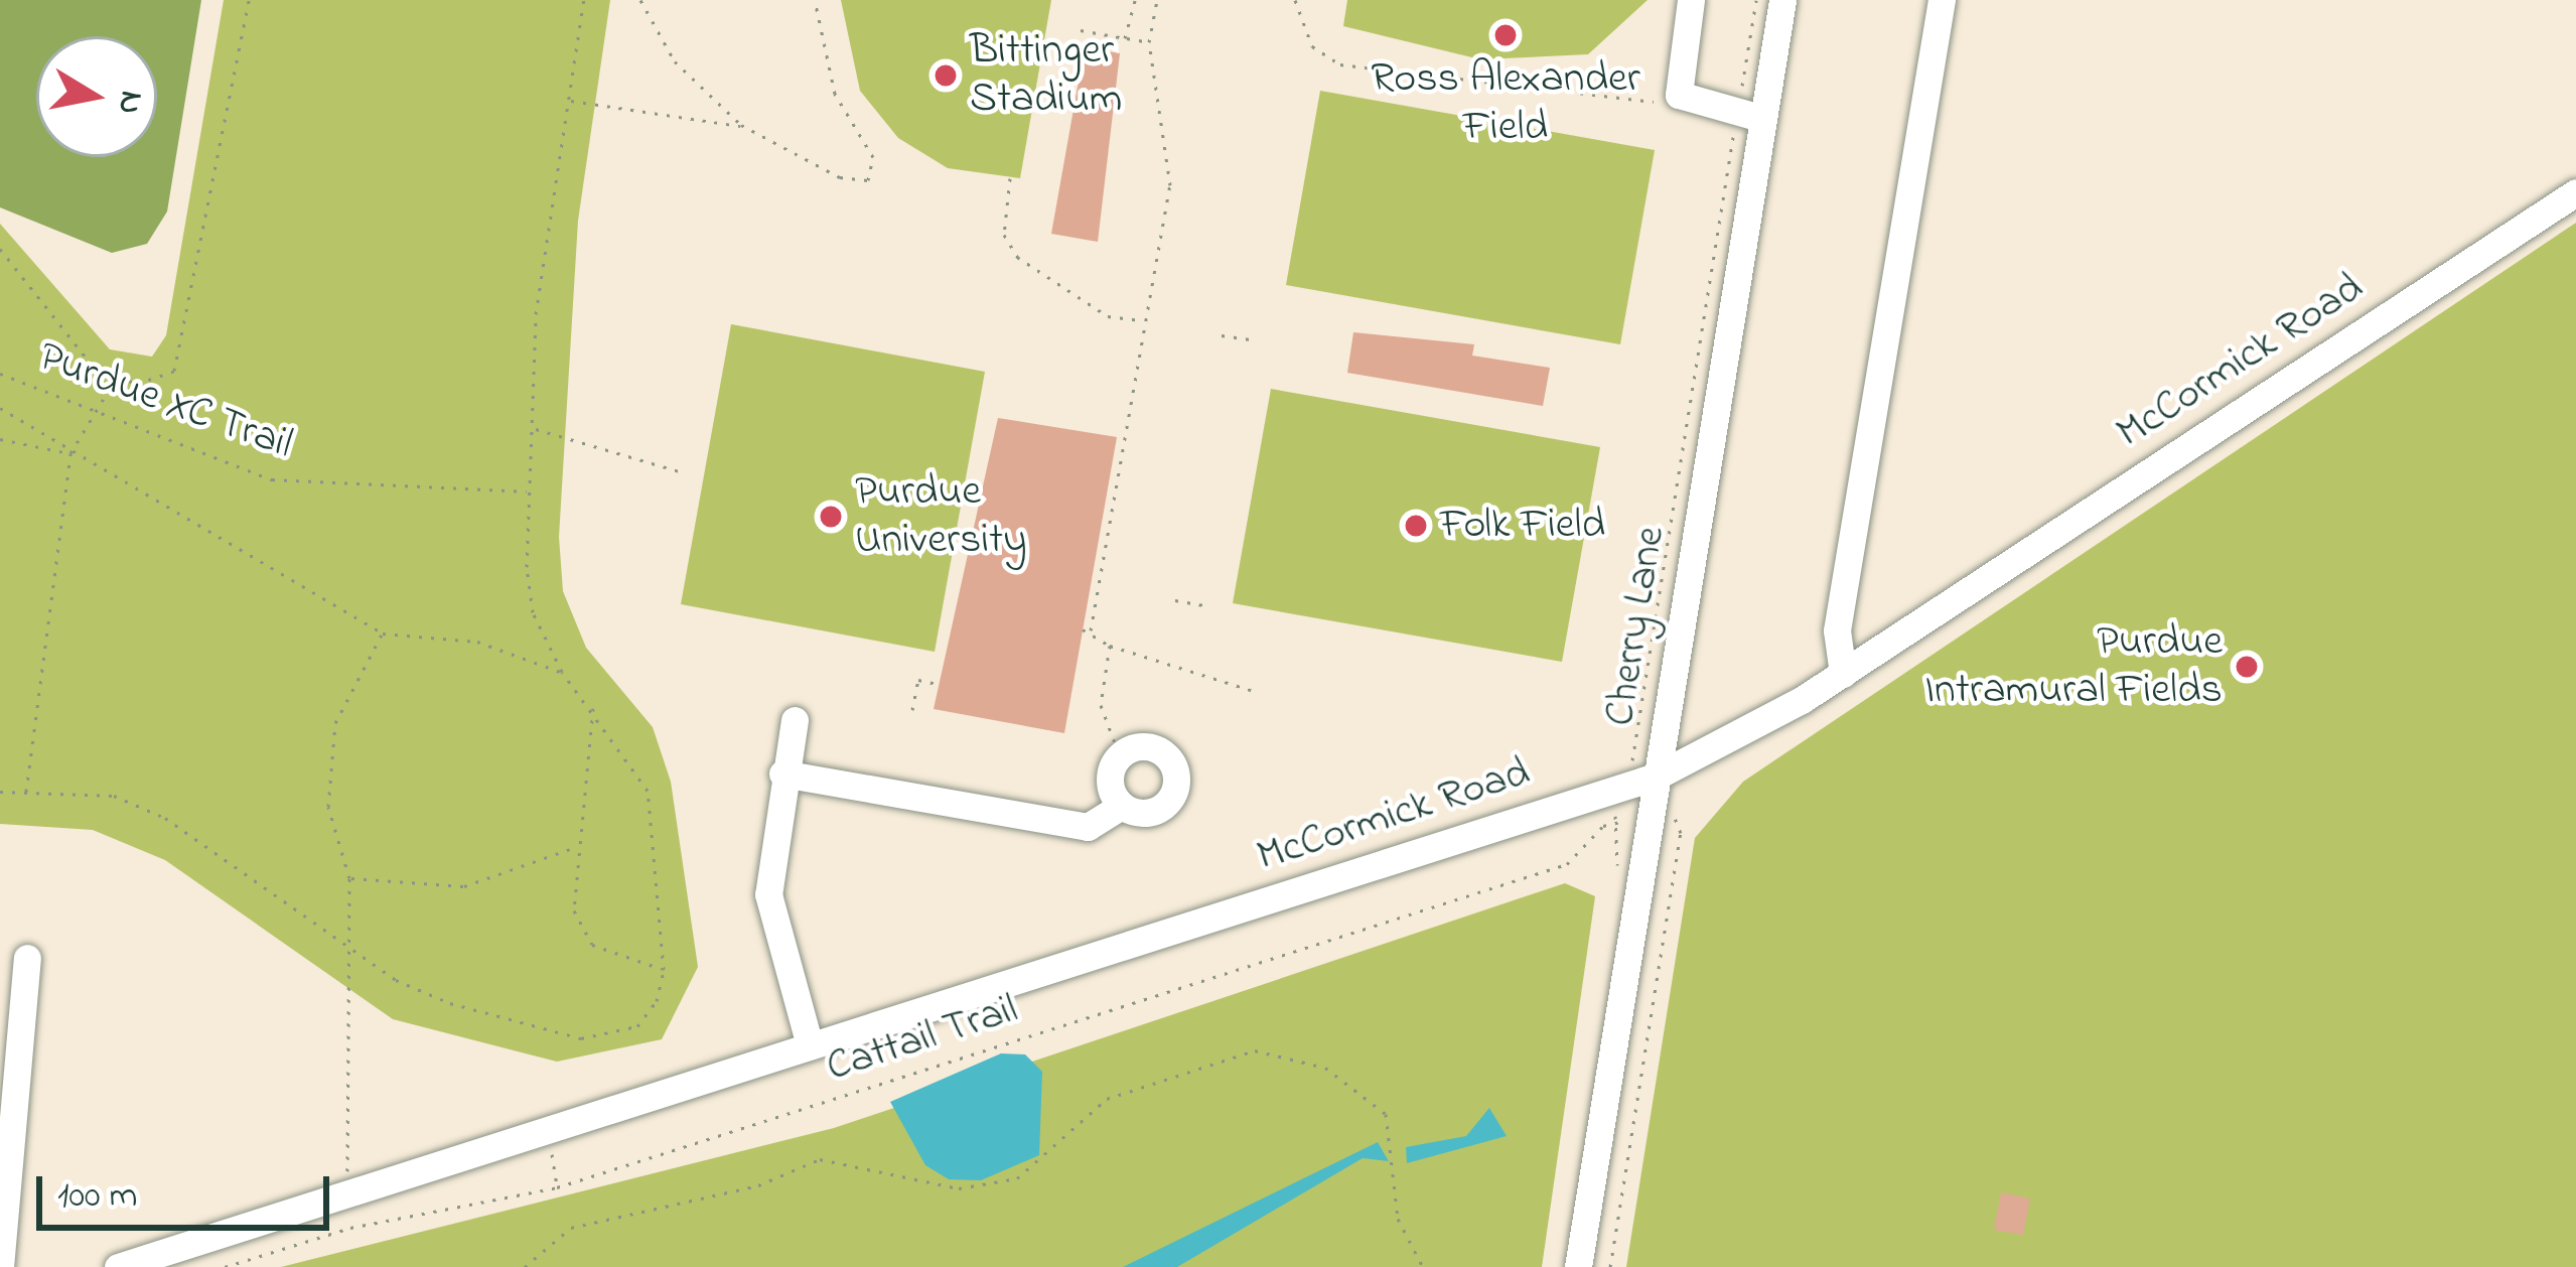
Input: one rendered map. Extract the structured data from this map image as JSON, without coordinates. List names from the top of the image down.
{
  "streets": {
    "street": ["McCormick Road", "Cherry Lane"],
    "path": ["Purdue XC Trail", "Cattail Trail"]
  },
  "crossings": [
    ["McCormick Road", "Cherry Lane"],
    ["McCormick Road", "Cattail Trail"]
  ],
  "places": [
    "Ross Alexander Field",
    "Bittinger Stadium",
    "Purdue University",
    "Folk Field",
    "Purdue Intramural Fields"
  ],
  "scale_bar": "100 m",
  "north": "right"
}
